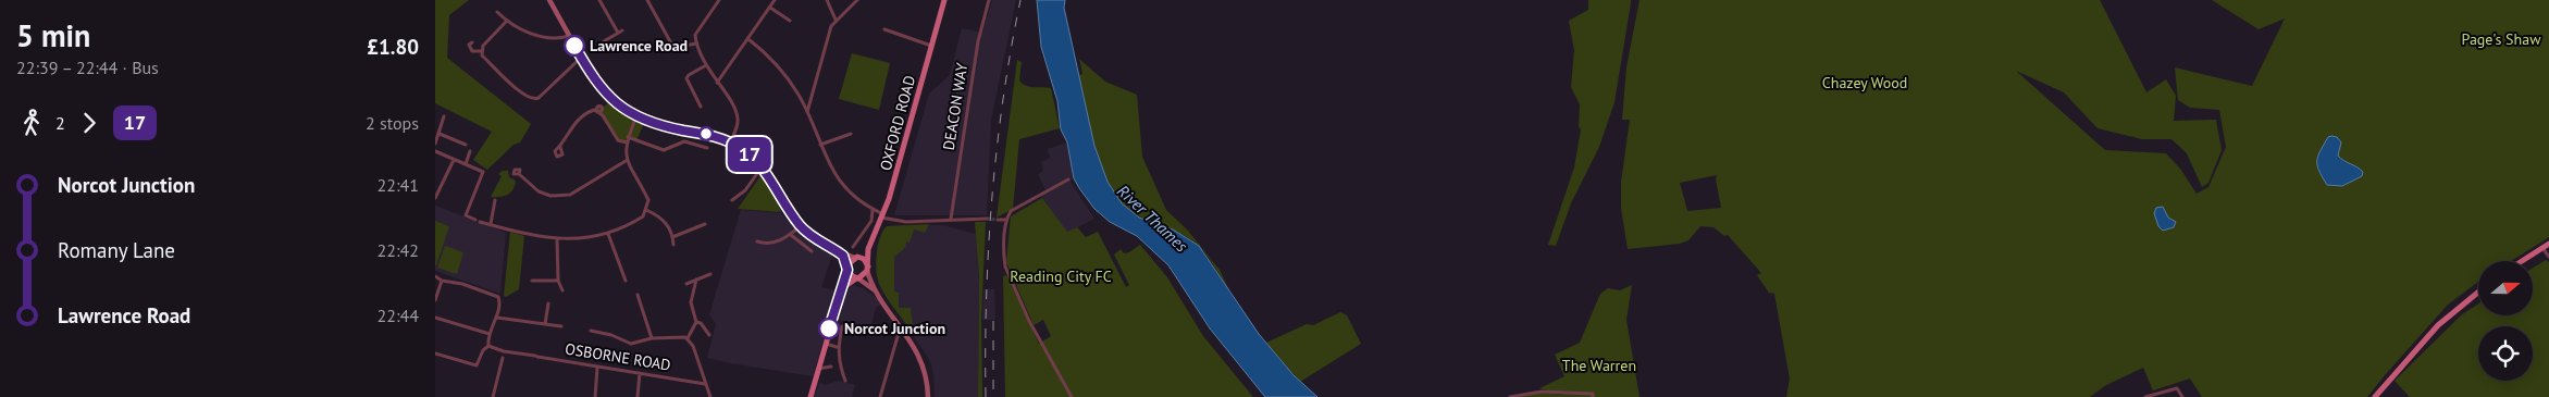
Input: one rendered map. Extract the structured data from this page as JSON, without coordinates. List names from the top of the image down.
{
  "streets": {
    "main road": ["OXFORD ROAD"],
    "street": ["DEACON WAY", "OSBORNE ROAD"]
  },
  "water": ["River Thames"],
  "parks": [
    "Page's Shaw",
    "Chazey Wood",
    "Reading City FC",
    "The Warren"
  ],
  "places": ["Lawrence Road", "Norcot Junction"],
  "lines": ["bus line 17"],
  "north": "right",
  "page": {
    "heading": ["5 min", "22:39 – 22:44 · Bus", "£1.80"],
    "on_map": "17",
    "legs": ["2", "17", "2 stops"],
    "list": [
      {
        "name": "Norcot Junction",
        "value": "22:41"
      },
      {
        "name": "Romany Lane",
        "value": "22:42"
      },
      {
        "name": "Lawrence Road",
        "value": "22:44"
      }
    ]
  }
}
